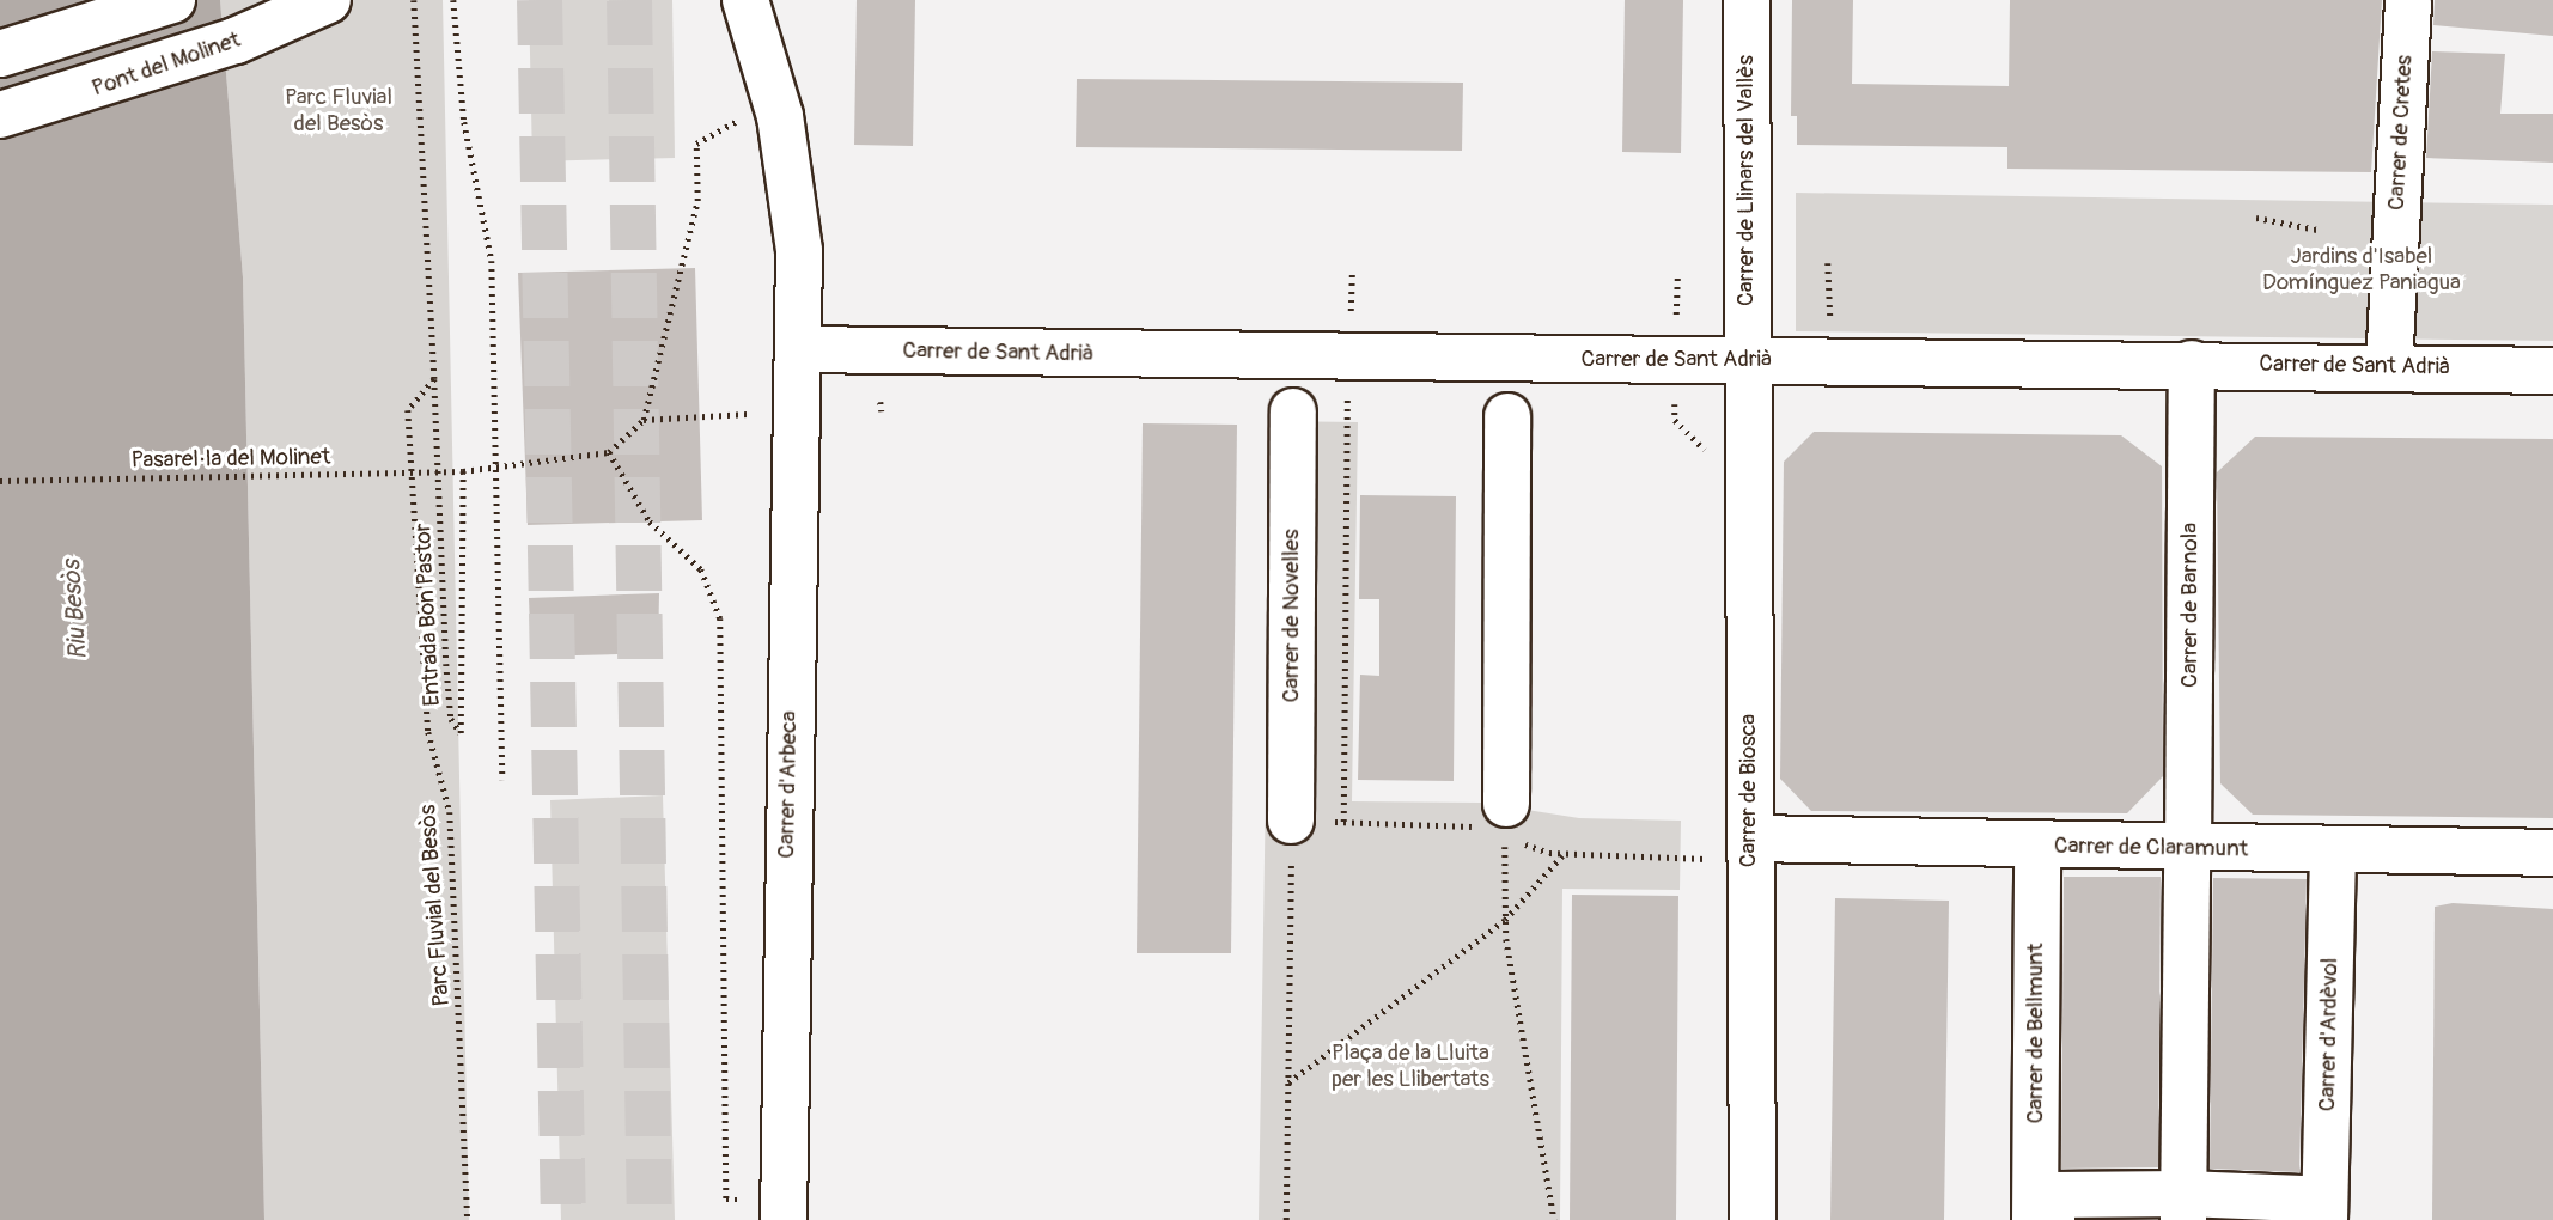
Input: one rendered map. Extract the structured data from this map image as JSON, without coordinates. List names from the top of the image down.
{
  "streets": {
    "street": [
      "Pont del Molinet",
      "Carrer de Cretes",
      "Carrer de Llinars del Vallès",
      "Carrer de Sant Adrià",
      "Carrer de Barnola",
      "Carrer de Novelles",
      "Carrer d'Arbeca",
      "Carrer de Biosca",
      "Carrer de Claramunt",
      "Carrer de Bellmunt",
      "Carrer d'Ardèvol"
    ],
    "path": ["Pasarel·la del Molinet", "Entrada Bon Pastor", "Parc Fluvial del Besòs"]
  },
  "crossings": [
    ["Carrer de Cretes", "Carrer de Sant Adrià"],
    ["Carrer de Llinars del Vallès", "Carrer de Sant Adrià"],
    ["Carrer de Llinars del Vallès", "Carrer de Biosca"],
    ["Carrer de Sant Adrià", "Carrer de Barnola"],
    ["Carrer de Sant Adrià", "Carrer d'Arbeca"],
    ["Carrer de Sant Adrià", "Carrer de Biosca"],
    ["Pasarel·la del Molinet", "Entrada Bon Pastor"],
    ["Carrer de Barnola", "Carrer de Claramunt"],
    ["Entrada Bon Pastor", "Parc Fluvial del Besòs"],
    ["Carrer de Biosca", "Carrer de Claramunt"],
    ["Carrer de Claramunt", "Carrer de Bellmunt"],
    ["Carrer de Claramunt", "Carrer d'Ardèvol"]
  ],
  "water": ["Riu Besòs"],
  "parks": ["Parc Fluvial del Besòs", "Jardins d'Isabel Domínguez Paniagua", "Plaça de la Lluita per les Llibertats"]
}
